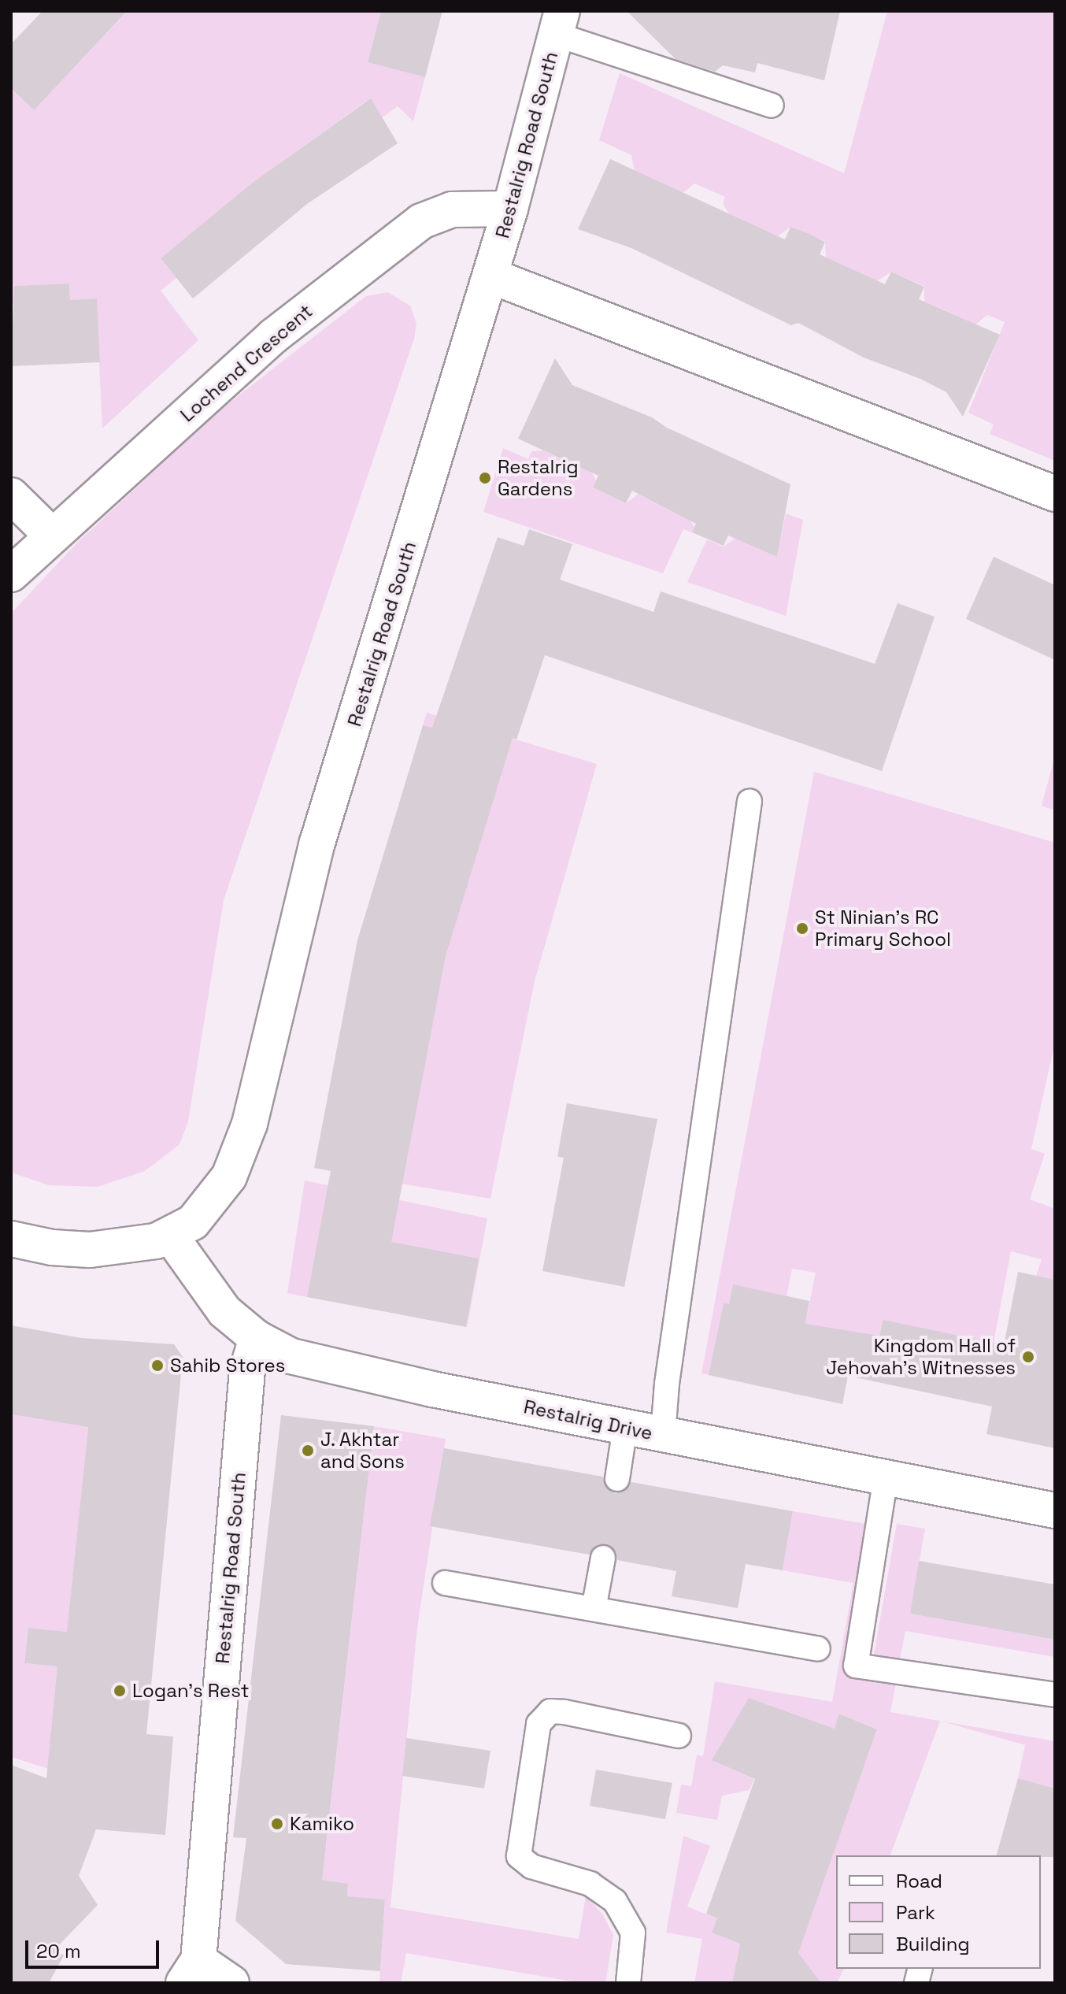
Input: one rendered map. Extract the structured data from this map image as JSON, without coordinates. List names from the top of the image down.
{
  "streets": {
    "street": ["Restalrig Road South", "Lochend Crescent", "Restalrig Drive"]
  },
  "crossings": [
    ["Restalrig Road South", "Lochend Crescent"],
    ["Restalrig Road South", "Restalrig Drive"]
  ],
  "places": [
    "Restalrig Gardens",
    "St Ninian's RC Primary School",
    "Kingdom Hall of Jehovah's Witnesses",
    "Sahib Stores",
    "J. Akhtar and Sons",
    "Logan’s Rest",
    "Kamiko"
  ],
  "legend": ["Road", "Park", "Building"],
  "scale_bar": "20 m"
}
